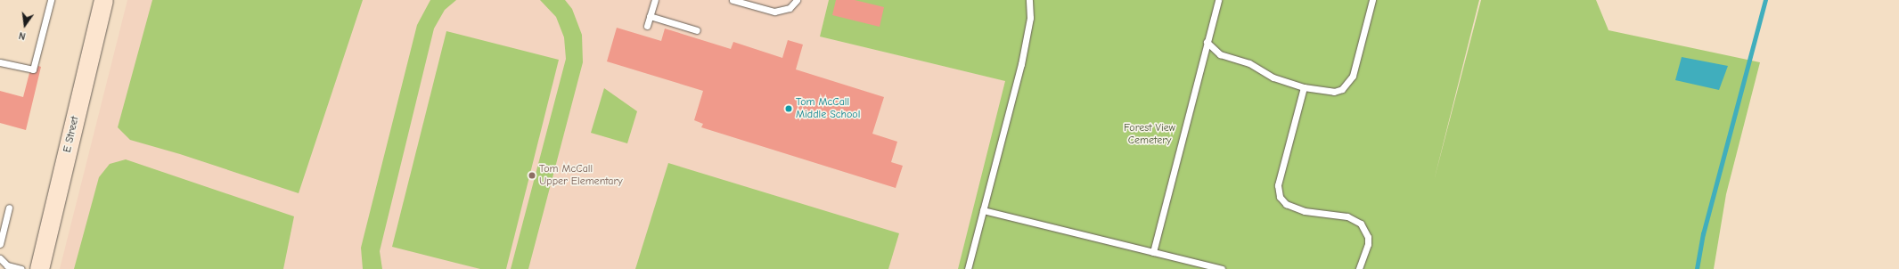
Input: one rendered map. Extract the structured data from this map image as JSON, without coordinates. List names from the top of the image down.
{
  "streets": {
    "main road": ["E Street"]
  },
  "parks": ["Forest View Cemetery"],
  "places": ["Tom McCall Middle School", "Tom McCall Upper Elementary"],
  "north": "bottom"
}
